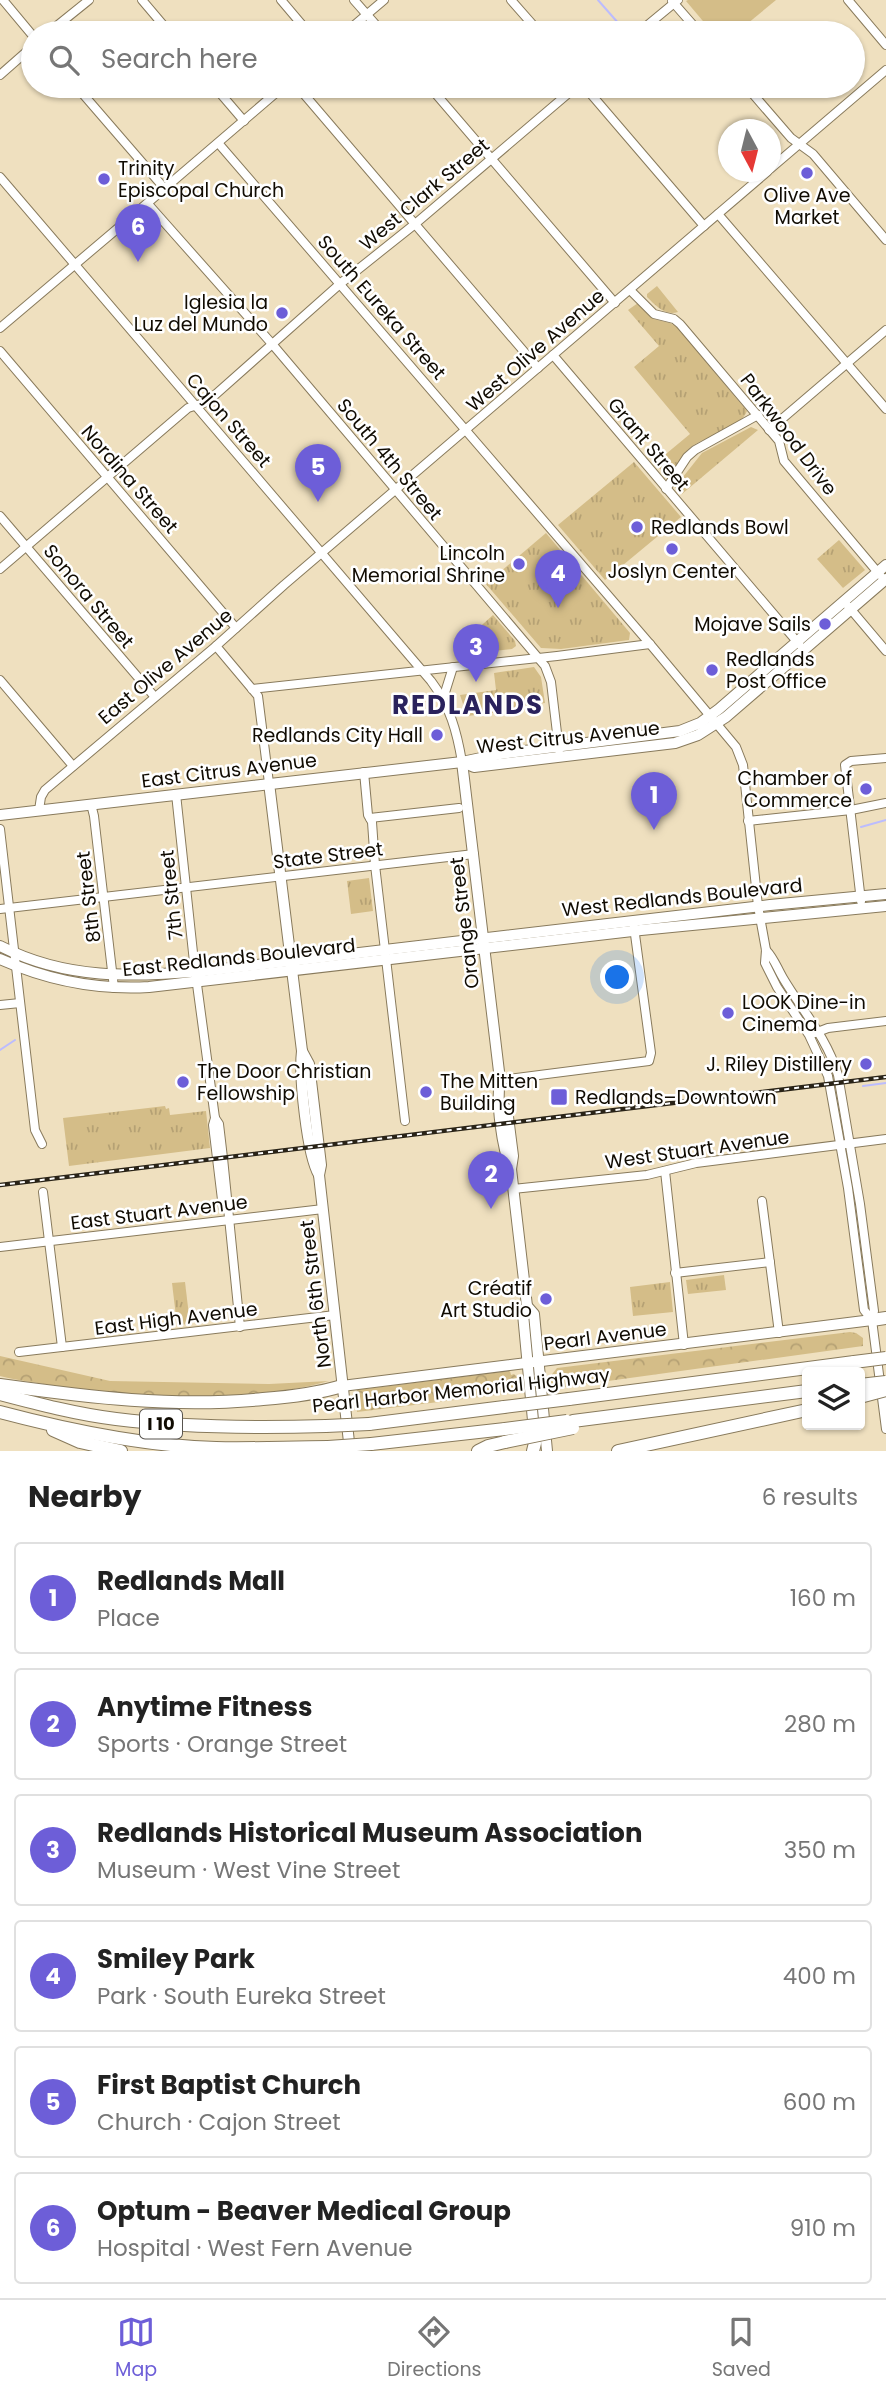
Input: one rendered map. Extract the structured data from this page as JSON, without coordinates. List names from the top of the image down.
{
  "streets": {
    "highway": ["Pearl Harbor Memorial Highway", "I 10"],
    "main road": [
      "West Citrus Avenue",
      "East Citrus Avenue",
      "West Redlands Boulevard",
      "Orange Street",
      "East Redlands Boulevard",
      "North 6th Street",
      "Pearl Avenue"
    ],
    "street": [
      "West Clark Street",
      "South Eureka Street",
      "West Olive Avenue",
      "Cajon Street",
      "Parkwood Drive",
      "Grant Street",
      "South 4th Street",
      "Nordina Street",
      "Sonora Street",
      "East Olive Avenue",
      "State Street",
      "7th Street",
      "8th Street",
      "West Stuart Avenue",
      "East Stuart Avenue",
      "East High Avenue"
    ]
  },
  "crossings": [
    ["West Clark Street", "South Eureka Street"],
    ["West Clark Street", "Cajon Street"],
    ["West Clark Street", "South 4th Street"],
    ["West Clark Street", "Nordina Street"],
    ["West Clark Street", "Sonora Street"],
    ["South Eureka Street", "West Olive Avenue"],
    ["South Eureka Street", "West Citrus Avenue"],
    ["South Eureka Street", "West Redlands Boulevard"],
    ["West Olive Avenue", "Cajon Street"],
    ["West Olive Avenue", "Parkwood Drive"],
    ["West Olive Avenue", "Grant Street"],
    ["West Olive Avenue", "South 4th Street"],
    ["West Olive Avenue", "East Olive Avenue"],
    ["Cajon Street", "East Olive Avenue"],
    ["Cajon Street", "West Citrus Avenue"],
    ["Cajon Street", "East Citrus Avenue"],
    ["Cajon Street", "Orange Street"],
    ["Parkwood Drive", "West Citrus Avenue"],
    ["Grant Street", "West Citrus Avenue"],
    ["South 4th Street", "West Citrus Avenue"],
    ["Nordina Street", "East Olive Avenue"],
    ["Sonora Street", "East Olive Avenue"],
    ["East Olive Avenue", "East Citrus Avenue"],
    ["West Citrus Avenue", "East Citrus Avenue"],
    ["West Citrus Avenue", "Orange Street"],
    ["East Citrus Avenue", "7th Street"],
    ["East Citrus Avenue", "8th Street"],
    ["East Citrus Avenue", "Orange Street"],
    ["East Citrus Avenue", "North 6th Street"],
    ["State Street", "7th Street"],
    ["State Street", "8th Street"],
    ["State Street", "Orange Street"],
    ["State Street", "North 6th Street"],
    ["7th Street", "East Redlands Boulevard"],
    ["7th Street", "East Stuart Avenue"],
    ["7th Street", "East High Avenue"],
    ["8th Street", "East Redlands Boulevard"],
    ["West Redlands Boulevard", "Orange Street"],
    ["West Redlands Boulevard", "East Redlands Boulevard"],
    ["Orange Street", "East Redlands Boulevard"],
    ["Orange Street", "West Stuart Avenue"],
    ["Orange Street", "Pearl Avenue"],
    ["East Redlands Boulevard", "North 6th Street"],
    ["East Stuart Avenue", "North 6th Street"],
    ["North 6th Street", "East High Avenue"],
    ["North 6th Street", "Pearl Avenue"]
  ],
  "districts": ["REDLANDS"],
  "places": {
    "other": [
      "Olive Ave Market",
      "Trinity Episcopal Church",
      "Iglesia la Luz del Mundo",
      "Redlands Bowl",
      "Joslyn Center",
      "Lincoln Memorial Shrine",
      "Mojave Sails",
      "Redlands Post Office",
      "Redlands City Hall",
      "Chamber of Commerce",
      "LOOK Dine-in Cinema",
      "J. Riley Distillery",
      "The Door Christian Fellowship",
      "The Mitten Building",
      "Créatif Art Studio"
    ],
    "transit": ["Redlands–Downtown"]
  },
  "north": "bottom",
  "page": {
    "search": "Search here",
    "pins": [
      "6",
      "5",
      "4",
      "3",
      "1",
      "2"
    ],
    "heading": ["Nearby", "6 results"],
    "list": [
      {
        "mark": "1",
        "name": "Redlands Mall",
        "note": "Place",
        "value": "160 m"
      },
      {
        "mark": "2",
        "name": "Anytime Fitness",
        "note": "Sports · Orange Street",
        "value": "280 m"
      },
      {
        "mark": "3",
        "name": "Redlands Historical Museum Association",
        "note": "Museum · West Vine Street",
        "value": "350 m"
      },
      {
        "mark": "4",
        "name": "Smiley Park",
        "note": "Park · South Eureka Street",
        "value": "400 m"
      },
      {
        "mark": "5",
        "name": "First Baptist Church",
        "note": "Church · Cajon Street",
        "value": "600 m"
      },
      {
        "mark": "6",
        "name": "Optum - Beaver Medical Group",
        "note": "Hospital · West Fern Avenue",
        "value": "910 m"
      }
    ],
    "nav": ["Map", "Directions", "Saved"]
  }
}
